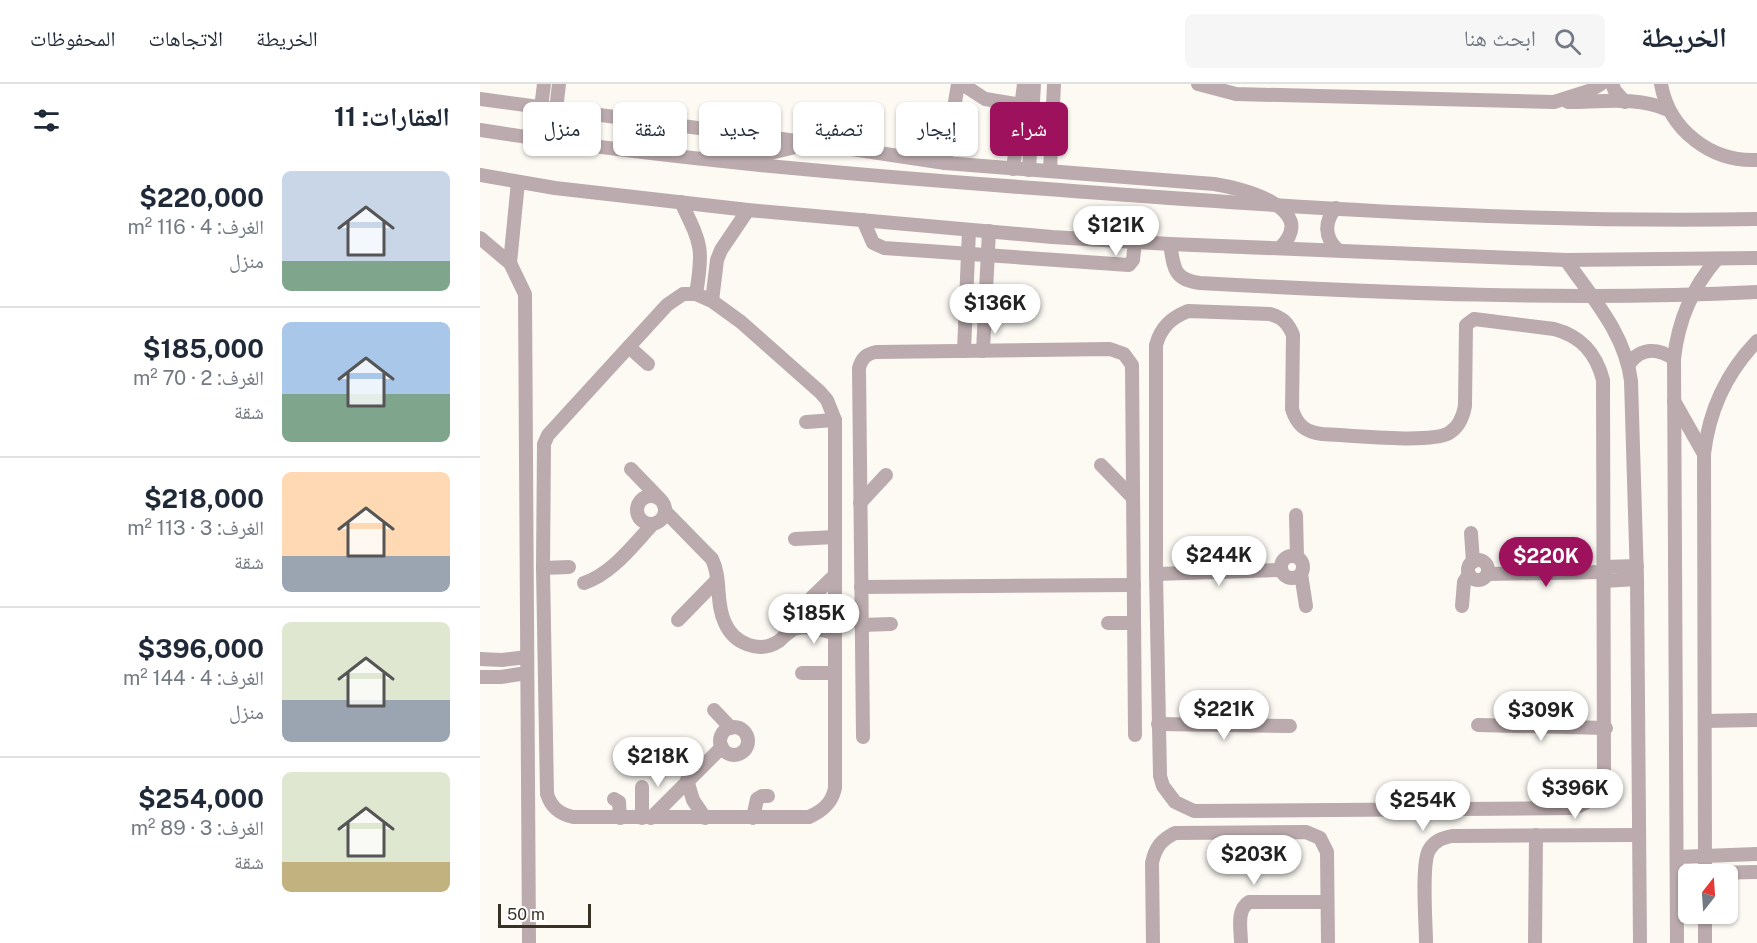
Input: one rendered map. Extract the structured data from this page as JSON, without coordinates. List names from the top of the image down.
{
  "scale_bar": "50 m",
  "north": "top",
  "page": {
    "header": "الخريطة",
    "search": "ابحث هنا",
    "nav": ["الخريطة", "الاتجاهات", "المحفوظات"],
    "heading": "العقارات: 11",
    "chip": [
      "شراء",
      "إيجار",
      "تصفية",
      "جديد",
      "شقة",
      "منزل"
    ],
    "list": [
      {
        "name": "$220,000",
        "note": "الغرف: 4 · 116 m² · منزل"
      },
      {
        "name": "$185,000",
        "note": "الغرف: 2 · 70 m² · شقة"
      },
      {
        "name": "$218,000",
        "note": "الغرف: 3 · 113 m² · شقة"
      },
      {
        "name": "$396,000",
        "note": "الغرف: 4 · 144 m² · منزل"
      },
      {
        "name": "$254,000",
        "note": "الغرف: 3 · 89 m² · شقة"
      }
    ],
    "price": [
      "$121K",
      "$136K",
      "$244K",
      "$220K",
      "$185K",
      "$221K",
      "$309K",
      "$218K",
      "$396K",
      "$254K",
      "$203K"
    ],
    "scale": "50 m"
  }
}
